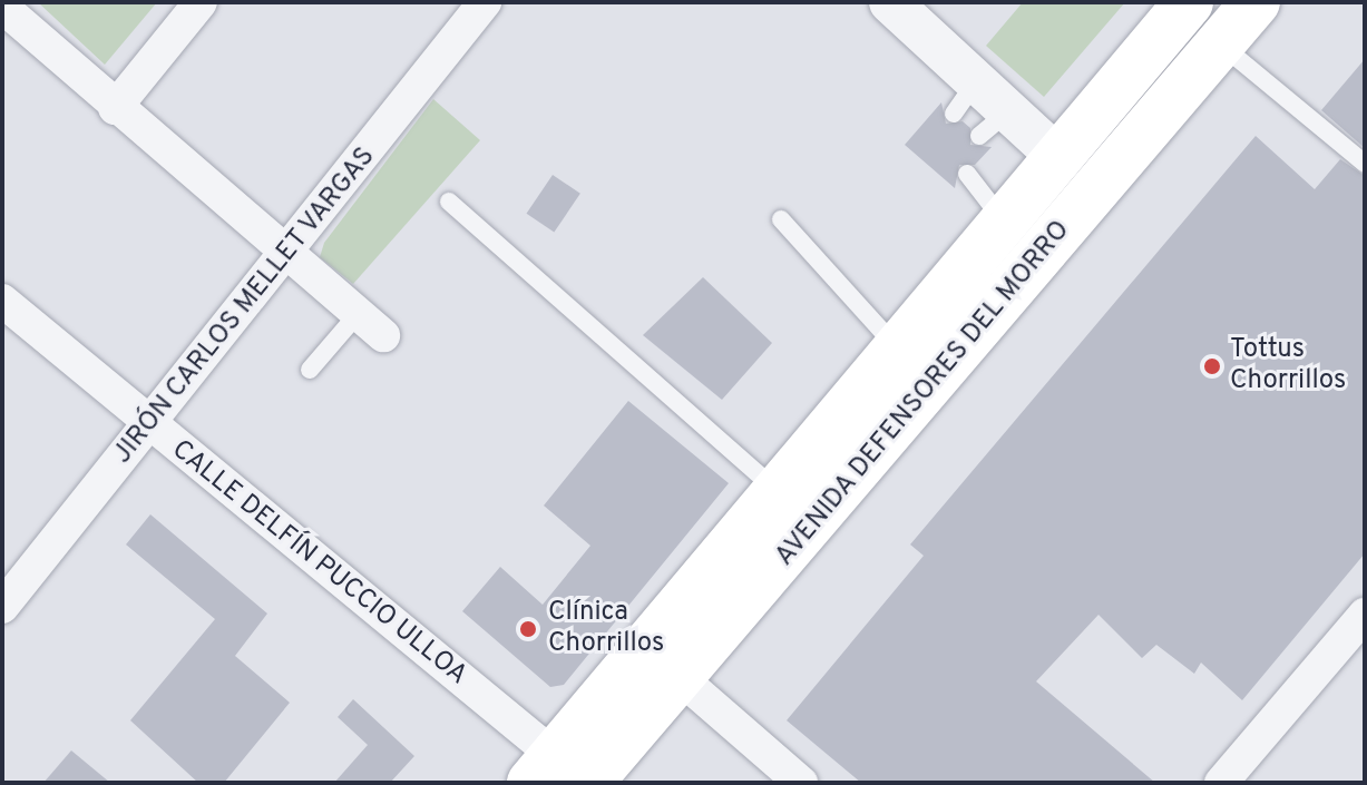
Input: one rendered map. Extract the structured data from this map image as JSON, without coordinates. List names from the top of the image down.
{
  "streets": {
    "main road": ["AVENIDA DEFENSORES DEL MORRO"],
    "street": ["JIRÓN CARLOS MELLET VARGAS", "CALLE DELFÍN PUCCIO ULLOA"]
  },
  "crossings": [
    ["JIRÓN CARLOS MELLET VARGAS", "CALLE DELFÍN PUCCIO ULLOA"],
    ["AVENIDA DEFENSORES DEL MORRO", "CALLE DELFÍN PUCCIO ULLOA"]
  ],
  "places": ["Tottus Chorrillos", "Clínica Chorrillos"]
}
